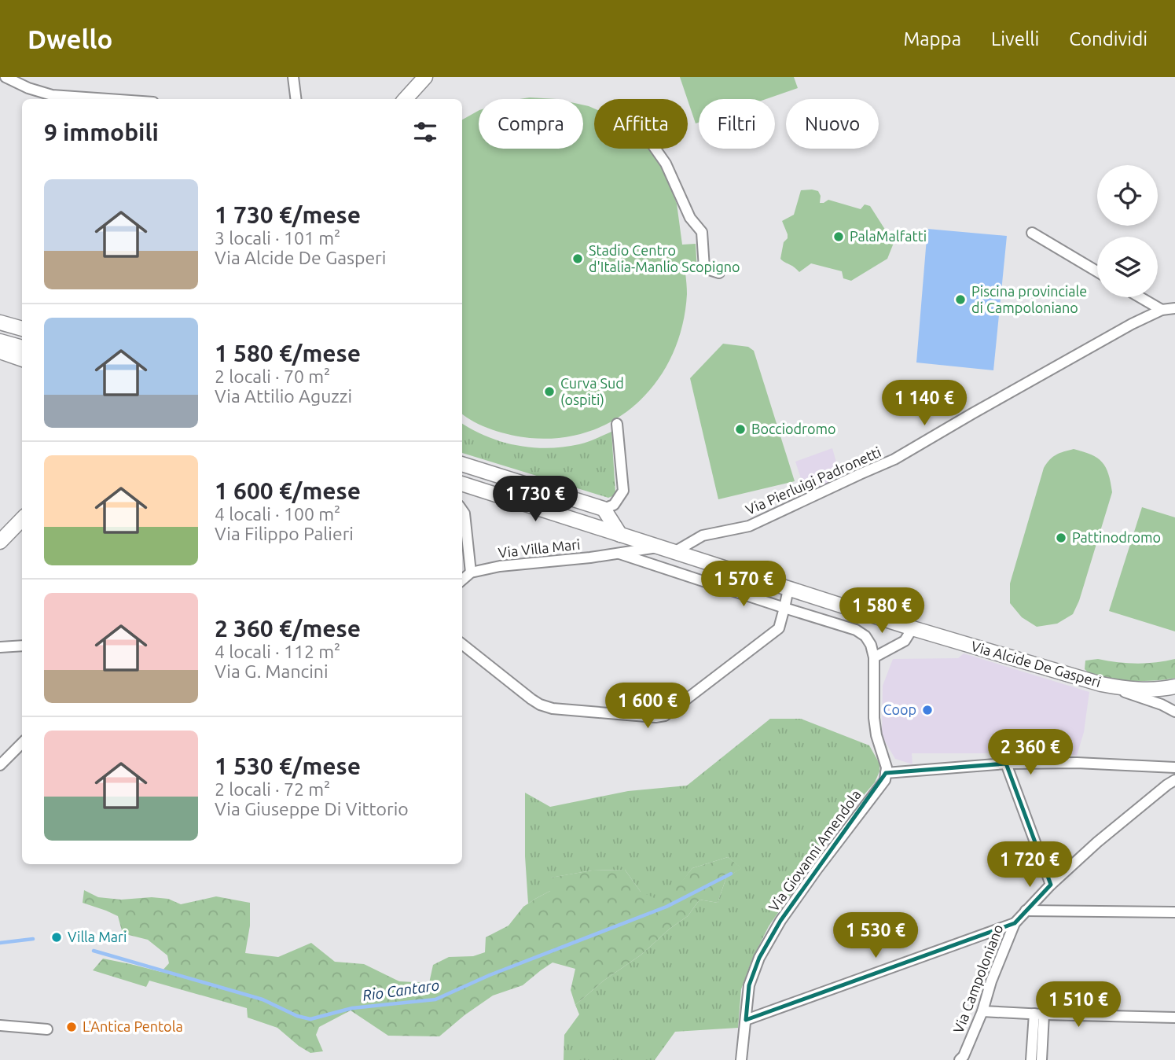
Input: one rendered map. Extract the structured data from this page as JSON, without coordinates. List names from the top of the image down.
{
  "streets": {
    "street": [
      "Via Pierluigi Padronetti",
      "Via Villa Mari",
      "Via Alcide De Gasperi",
      "Via Giovanni Amendola",
      "Via Campoloniano"
    ]
  },
  "crossings": [
    ["Via Pierluigi Padronetti", "Via Alcide De Gasperi"],
    ["Via Villa Mari", "Via Alcide De Gasperi"]
  ],
  "water": ["Rio Cantaro"],
  "places": [
    "PalaMalfatti",
    "Stadio Centro d'Italia-Manlio Scopigno",
    "Piscina provinciale di Campoloniano",
    "Curva Sud (ospiti)",
    "Bocciodromo",
    "Pattinodromo",
    "Coop",
    "Villa Mari",
    "L'Antica Pentola"
  ],
  "page": {
    "header": "Dwello",
    "nav": ["Mappa", "Livelli", "Condividi"],
    "chip": [
      "Compra",
      "Affitta",
      "Filtri",
      "Nuovo"
    ],
    "heading": "9 immobili",
    "list": [
      {
        "name": "1 730 €/mese",
        "note": "3 locali · 101 m² · Via Alcide De Gasperi"
      },
      {
        "name": "1 580 €/mese",
        "note": "2 locali · 70 m² · Via Attilio Aguzzi"
      },
      {
        "name": "1 600 €/mese",
        "note": "4 locali · 100 m² · Via Filippo Palieri"
      },
      {
        "name": "2 360 €/mese",
        "note": "4 locali · 112 m² · Via G. Mancini"
      },
      {
        "name": "1 530 €/mese",
        "note": "2 locali · 72 m² · Via Giuseppe Di Vittorio"
      }
    ],
    "price": [
      "1 140 €",
      "1 730 €",
      "1 570 €",
      "1 580 €",
      "1 600 €",
      "2 360 €",
      "1 720 €",
      "1 530 €",
      "1 510 €"
    ]
  }
}
